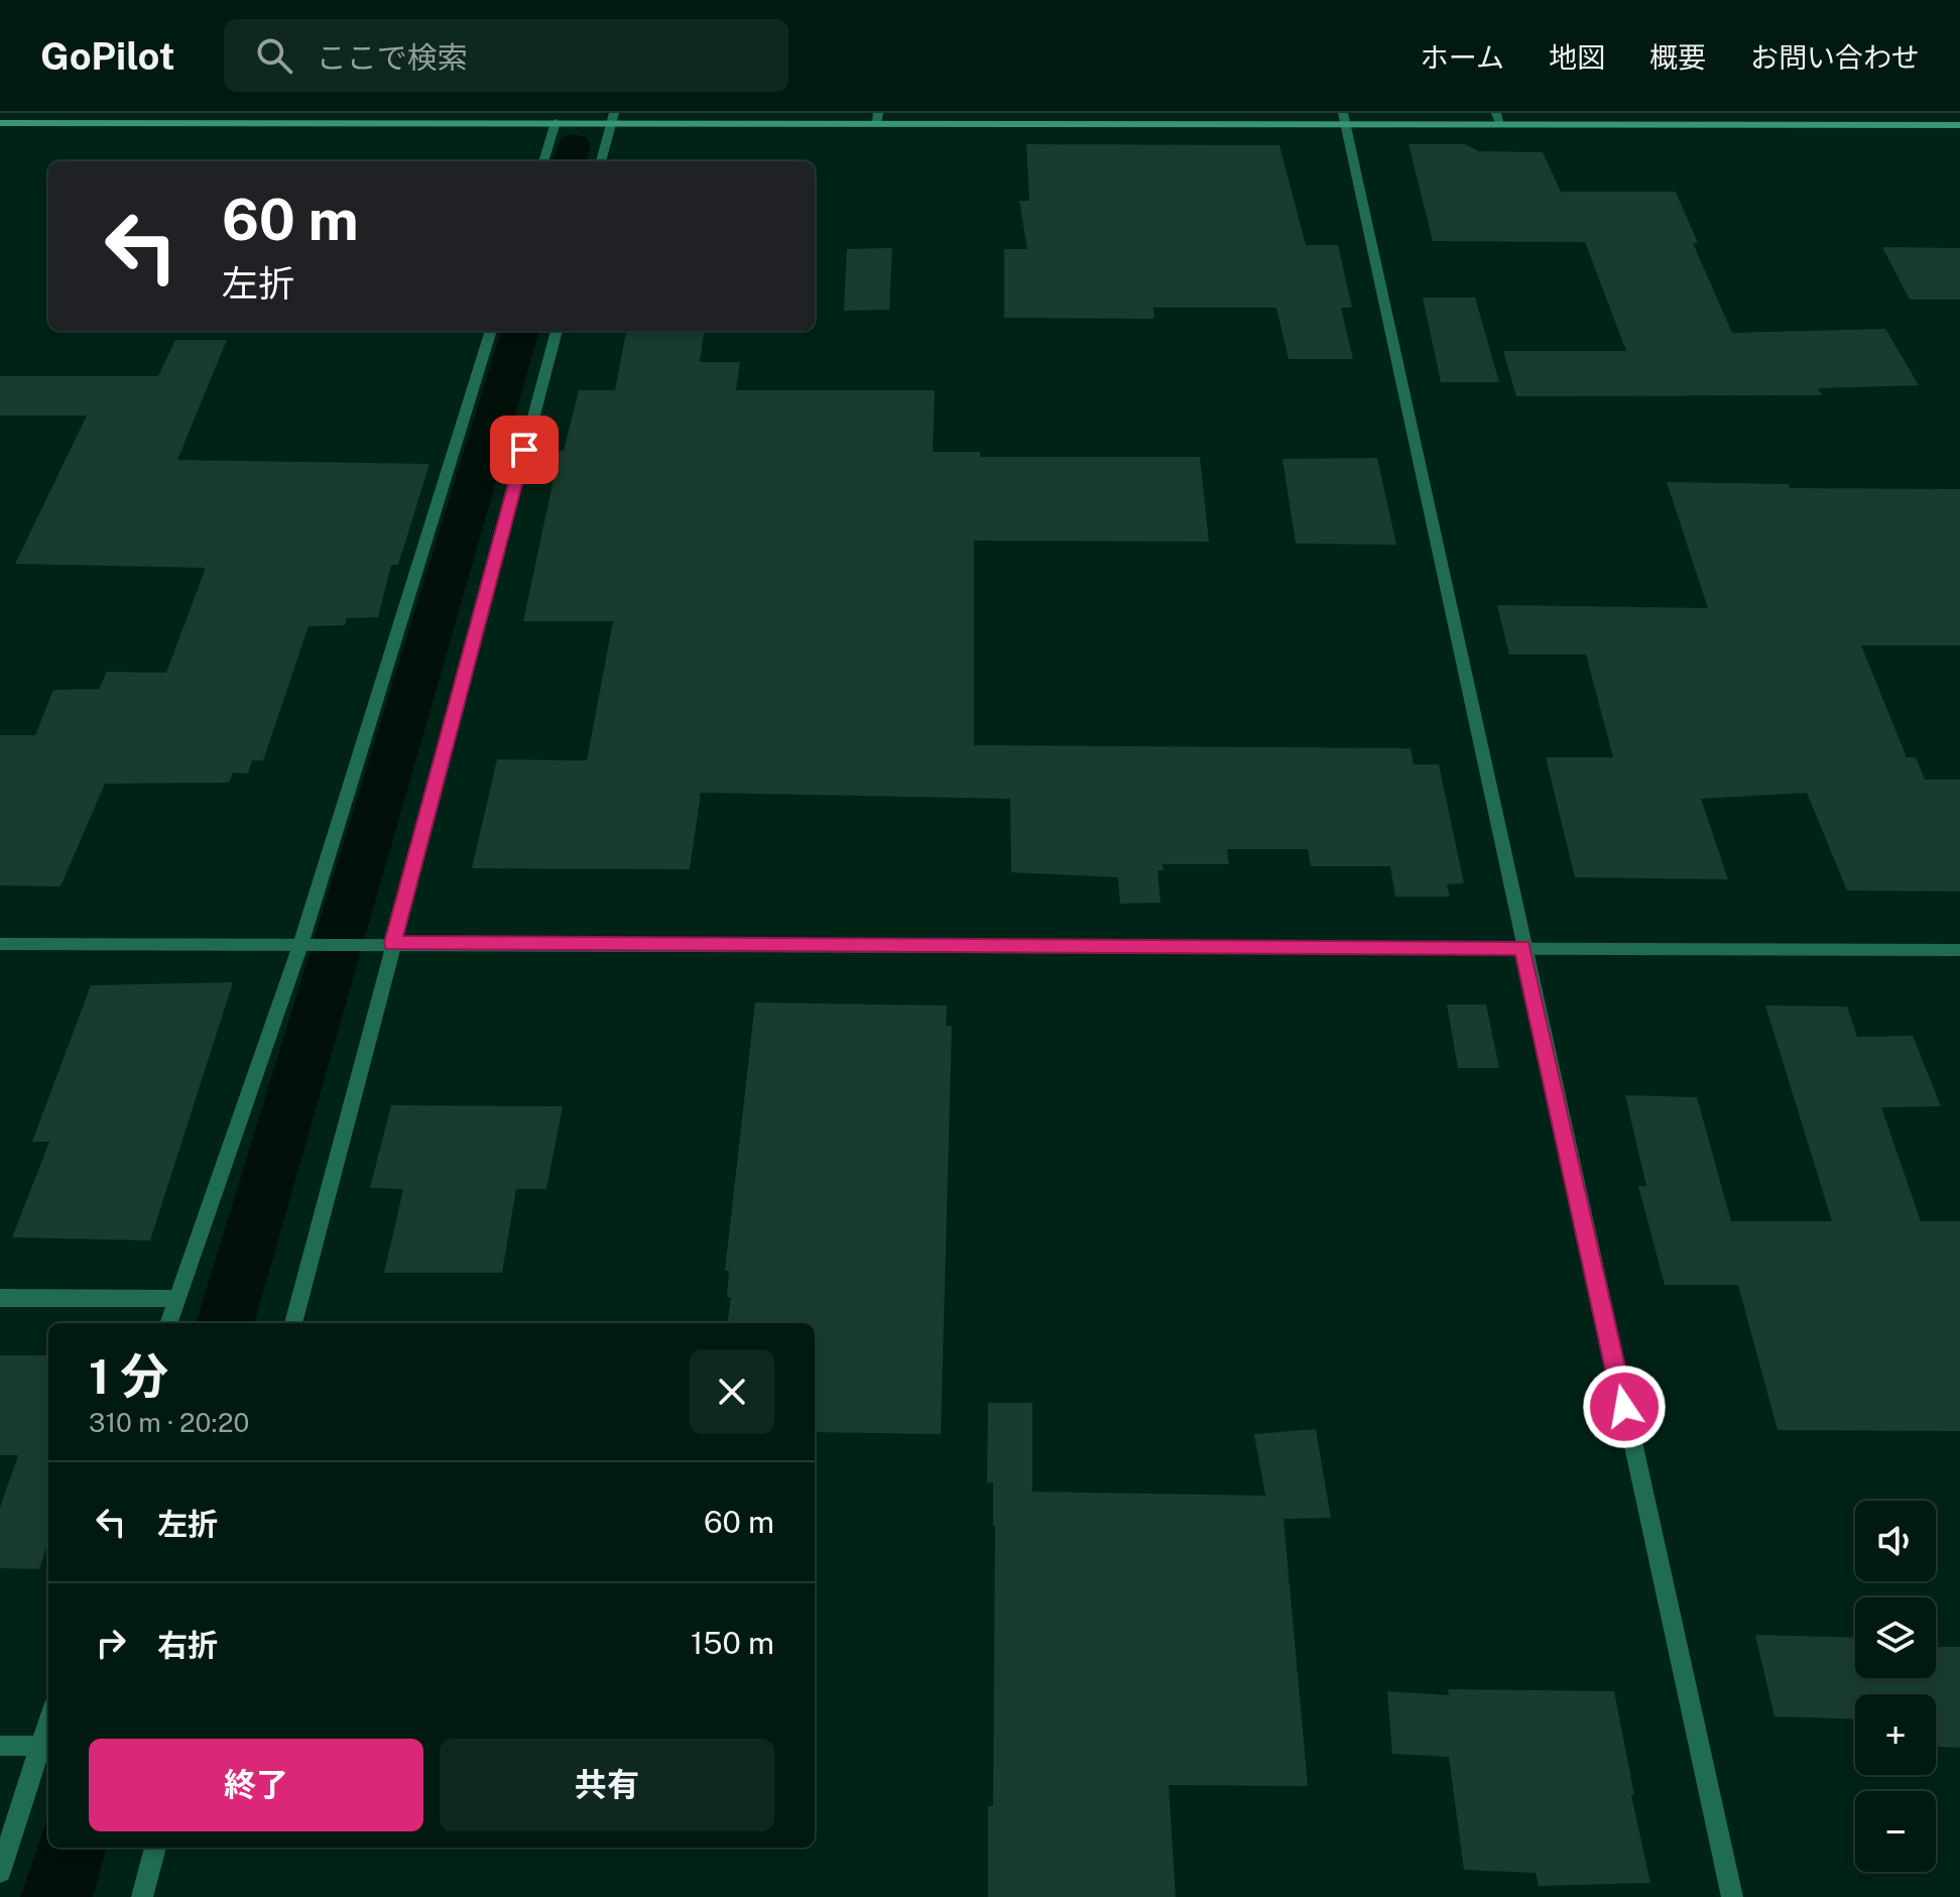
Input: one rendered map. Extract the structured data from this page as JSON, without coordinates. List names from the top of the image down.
{
  "page": {
    "header": "GoPilot",
    "search": "ここで検索",
    "nav": [
      "ホーム",
      "地図",
      "概要",
      "お問い合わせ"
    ],
    "turn": ["60 m", "左折"],
    "heading": ["1 分", "310 m · 20:20"],
    "list": [
      {
        "name": "左折",
        "value": "60 m"
      },
      {
        "name": "右折",
        "value": "150 m"
      }
    ],
    "map_buttons": ["+", "−"],
    "buttons": ["終了", "共有"]
  }
}
